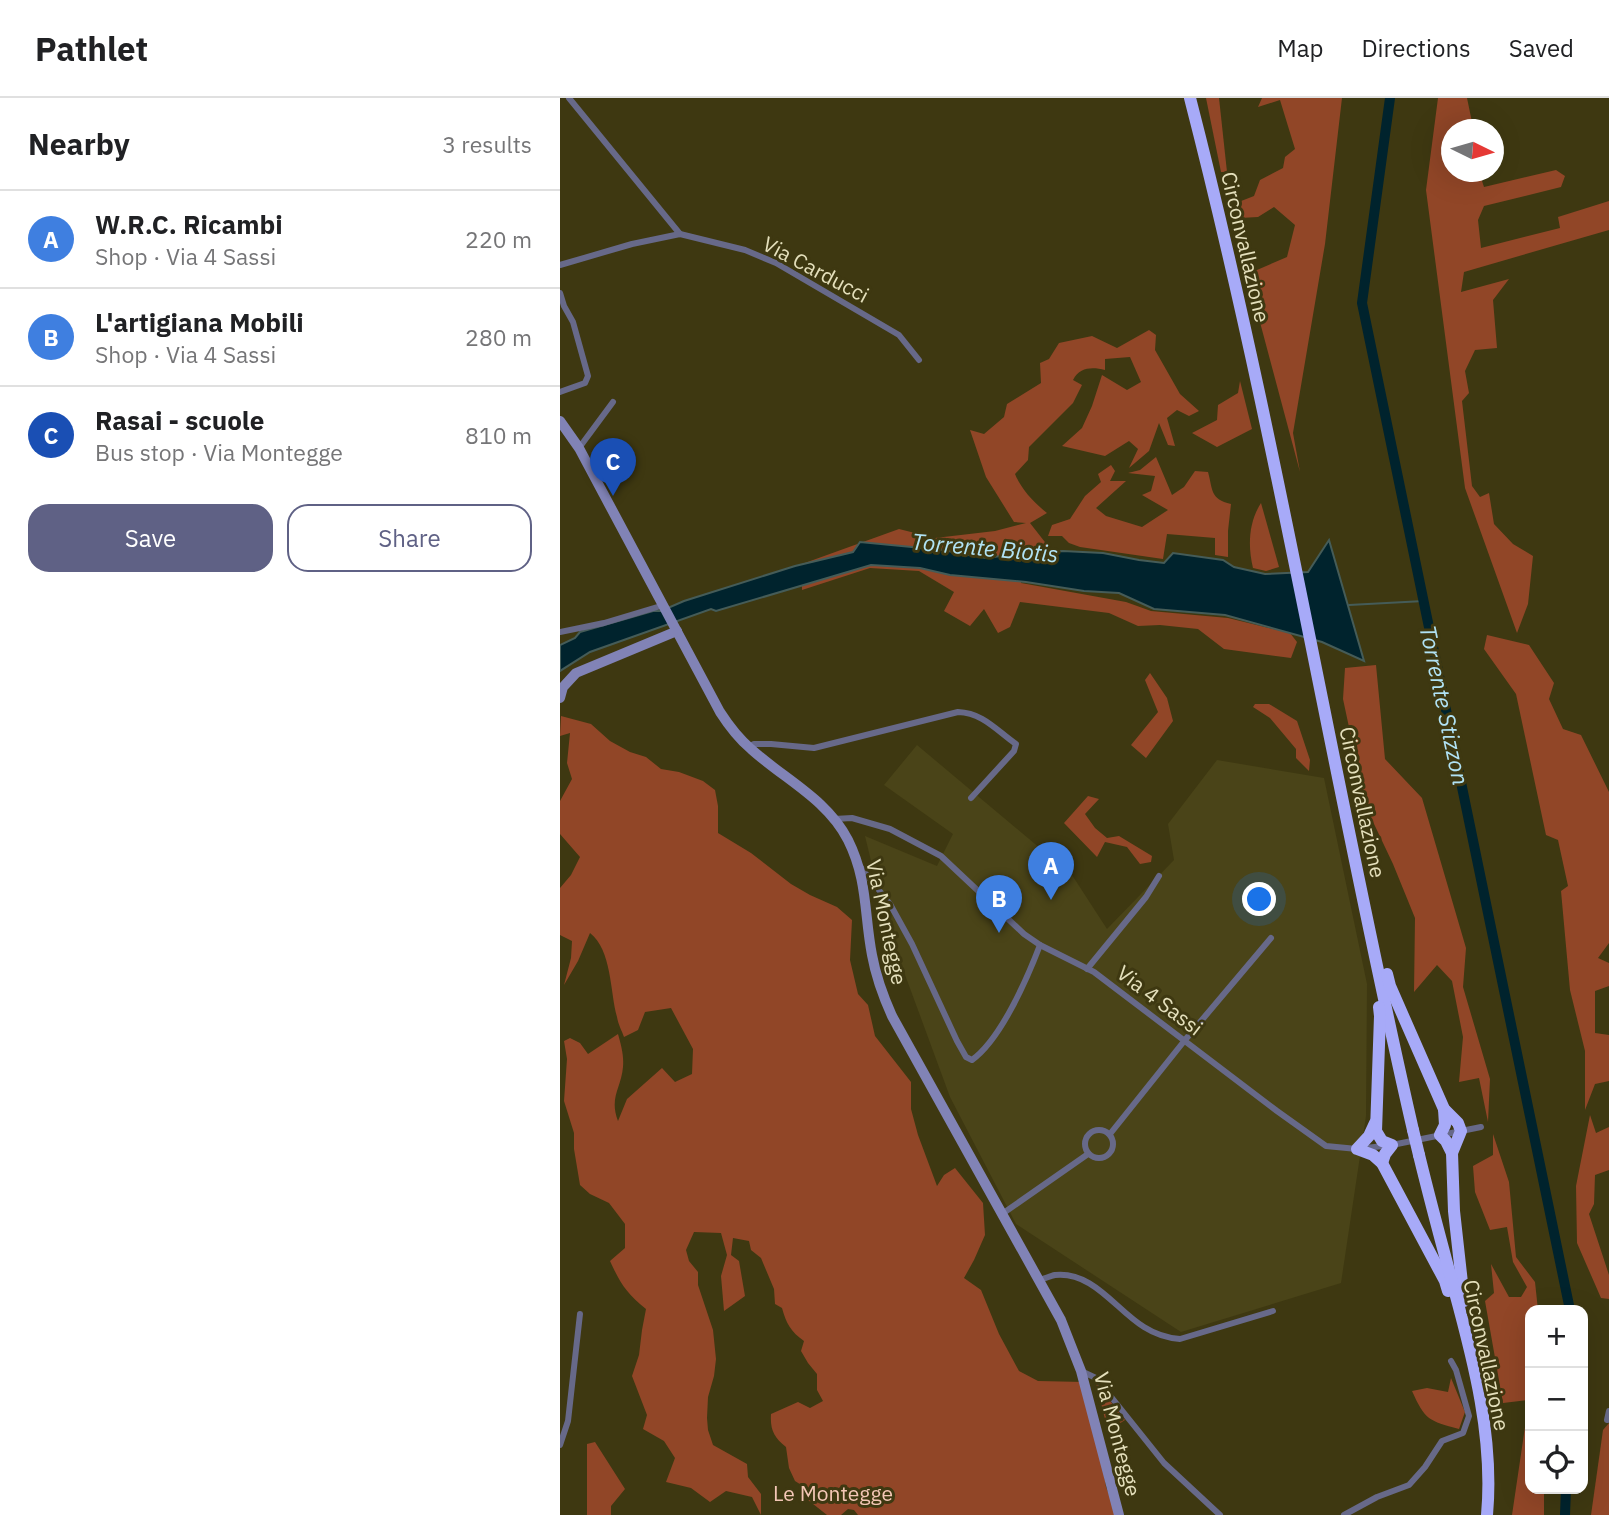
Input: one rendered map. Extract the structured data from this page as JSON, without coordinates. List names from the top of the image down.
{
  "streets": {
    "highway": ["Circonvallazione"],
    "street": ["Via Carducci", "Via Montegge", "Via 4 Sassi"]
  },
  "crossings": [
    ["Via Montegge", "Via 4 Sassi"]
  ],
  "water": ["Torrente Biotis", "Torrente Stizzon"],
  "parks": ["Le Montegge"],
  "north": "right",
  "page": {
    "header": "Pathlet",
    "nav": ["Map", "Directions", "Saved"],
    "heading": ["Nearby", "3 results"],
    "list": [
      {
        "mark": "A",
        "name": "W.R.C. Ricambi",
        "note": "Shop · Via 4 Sassi",
        "value": "220 m"
      },
      {
        "mark": "B",
        "name": "L'artigiana Mobili",
        "note": "Shop · Via 4 Sassi",
        "value": "280 m"
      },
      {
        "mark": "C",
        "name": "Rasai - scuole",
        "note": "Bus stop · Via Montegge",
        "value": "810 m"
      }
    ],
    "pins": ["C", "A", "B"],
    "buttons": ["Save", "Share"],
    "map_buttons": ["+", "−"]
  }
}
